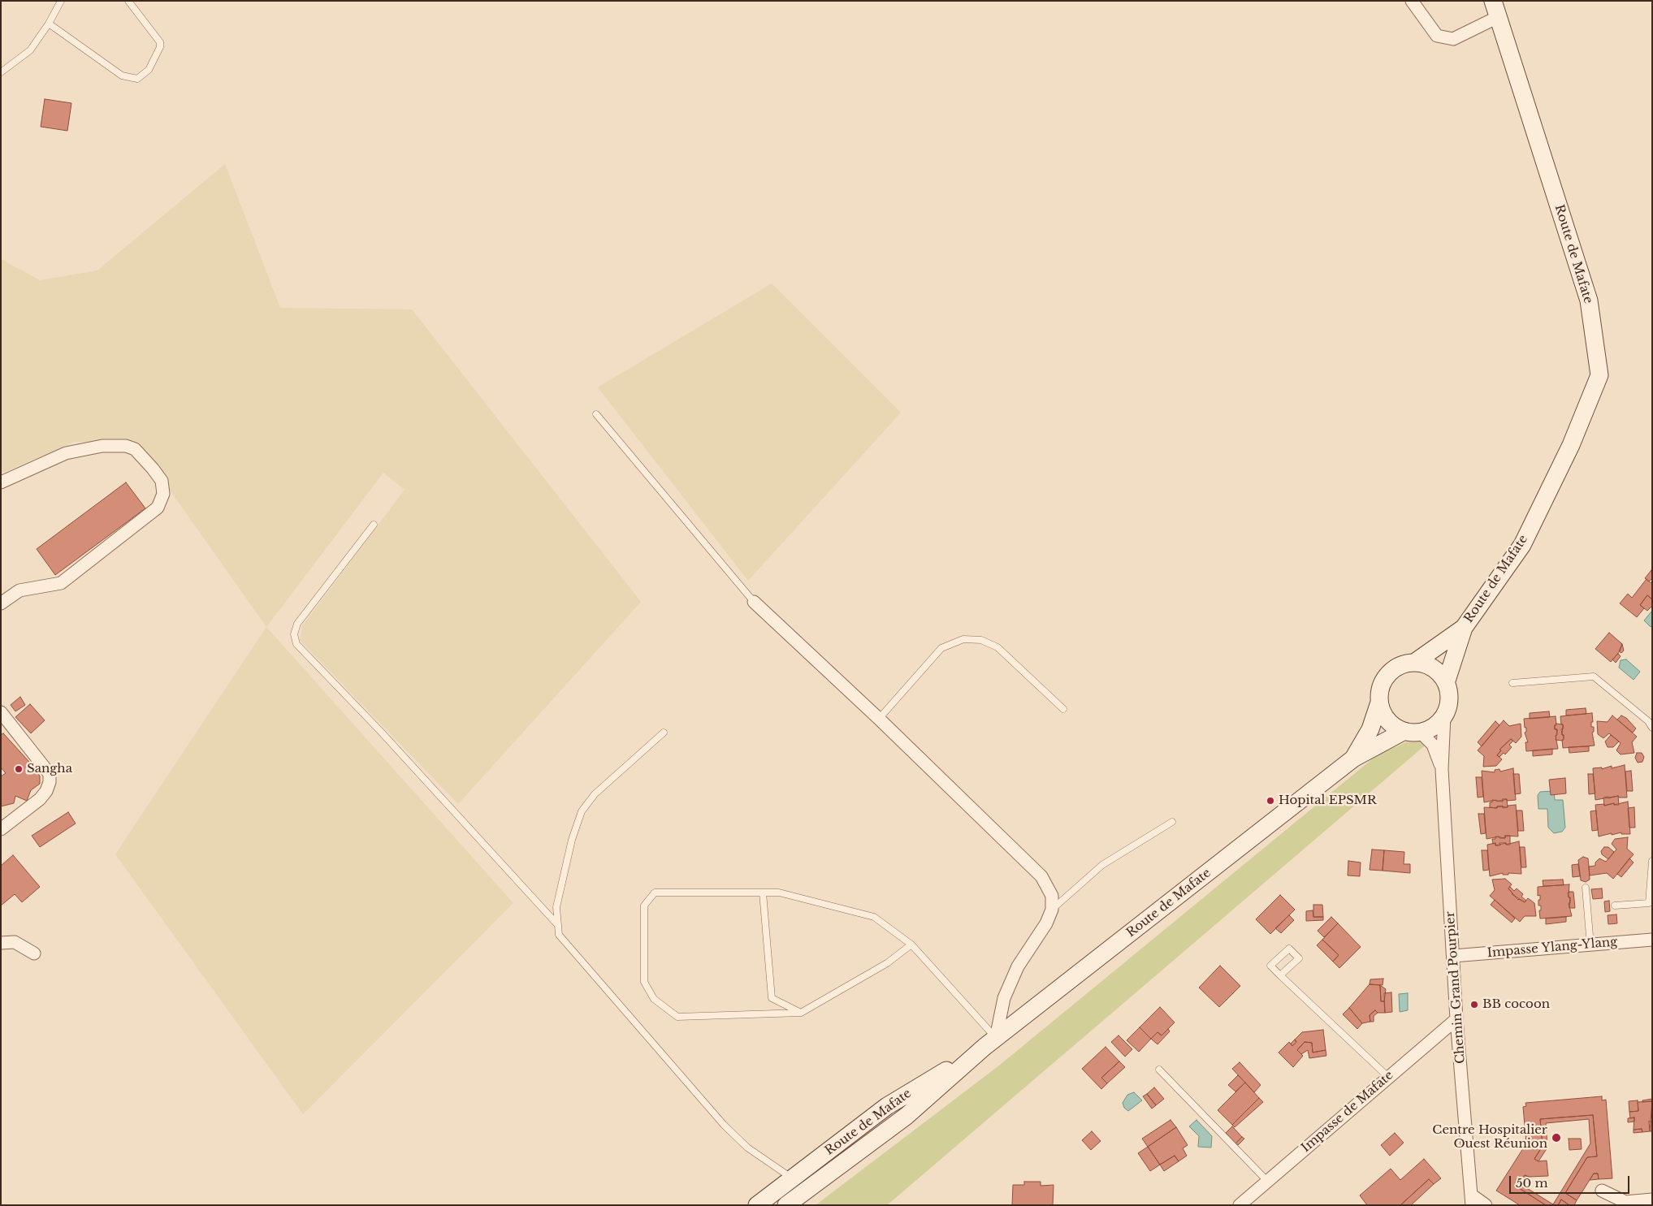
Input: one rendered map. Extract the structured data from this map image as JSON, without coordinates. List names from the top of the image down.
{
  "streets": {
    "main road": ["Route de Mafate"],
    "street": ["Impasse Ylang-Ylang", "Chemin Grand Pourpier", "Impasse de Mafate"]
  },
  "crossings": [
    ["Route de Mafate", "Chemin Grand Pourpier"],
    ["Impasse Ylang-Ylang", "Chemin Grand Pourpier"],
    ["Chemin Grand Pourpier", "Impasse de Mafate"]
  ],
  "places": [
    "Sangha",
    "Hopital EPSMR",
    "BB cocoon",
    "Centre Hospitalier Ouest Réunion"
  ],
  "scale_bar": "50 m"
}
